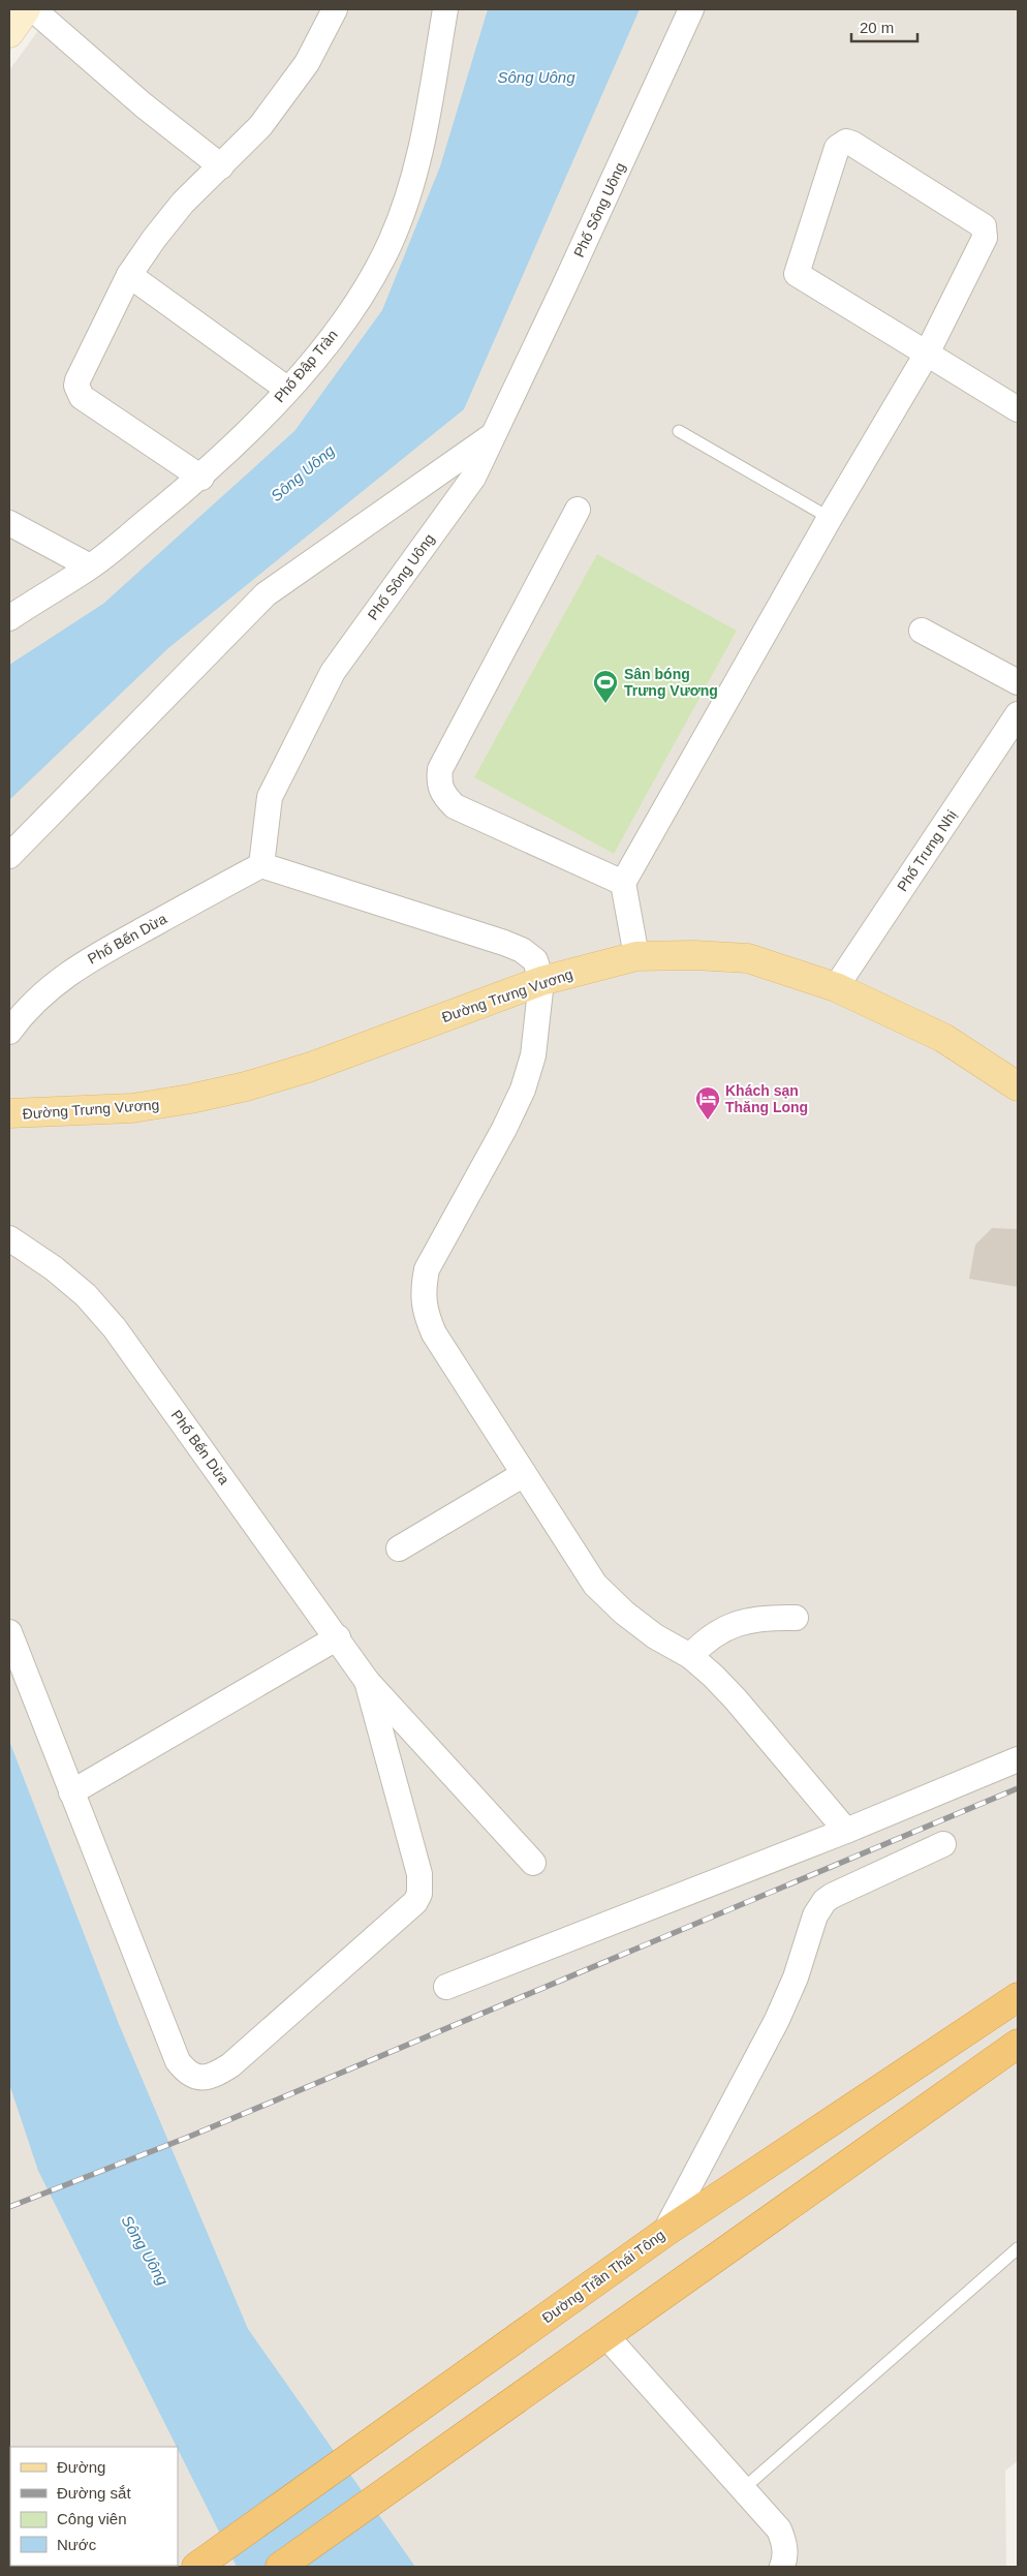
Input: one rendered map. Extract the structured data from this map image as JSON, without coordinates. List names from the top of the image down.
{
  "streets": {
    "highway": ["Đường Trần Thái Tông"],
    "main road": ["Đường Trưng Vương"],
    "street": [
      "Phố Sông Uông",
      "Phố Đập Tràn",
      "Phố Trưng Nhị",
      "Phố Bến Dừa"
    ]
  },
  "crossings": [
    ["Phố Sông Uông", "Phố Bến Dừa"],
    ["Phố Trưng Nhị", "Đường Trưng Vương"]
  ],
  "water": ["Sông Uông"],
  "places": {
    "sports": ["Sân bóng Trưng Vương"],
    "hotel": ["Khách sạn Thăng Long"]
  },
  "legend": [
    "Đường",
    "Đường sắt",
    "Công viên",
    "Nước"
  ],
  "scale_bar": "20 m"
}
